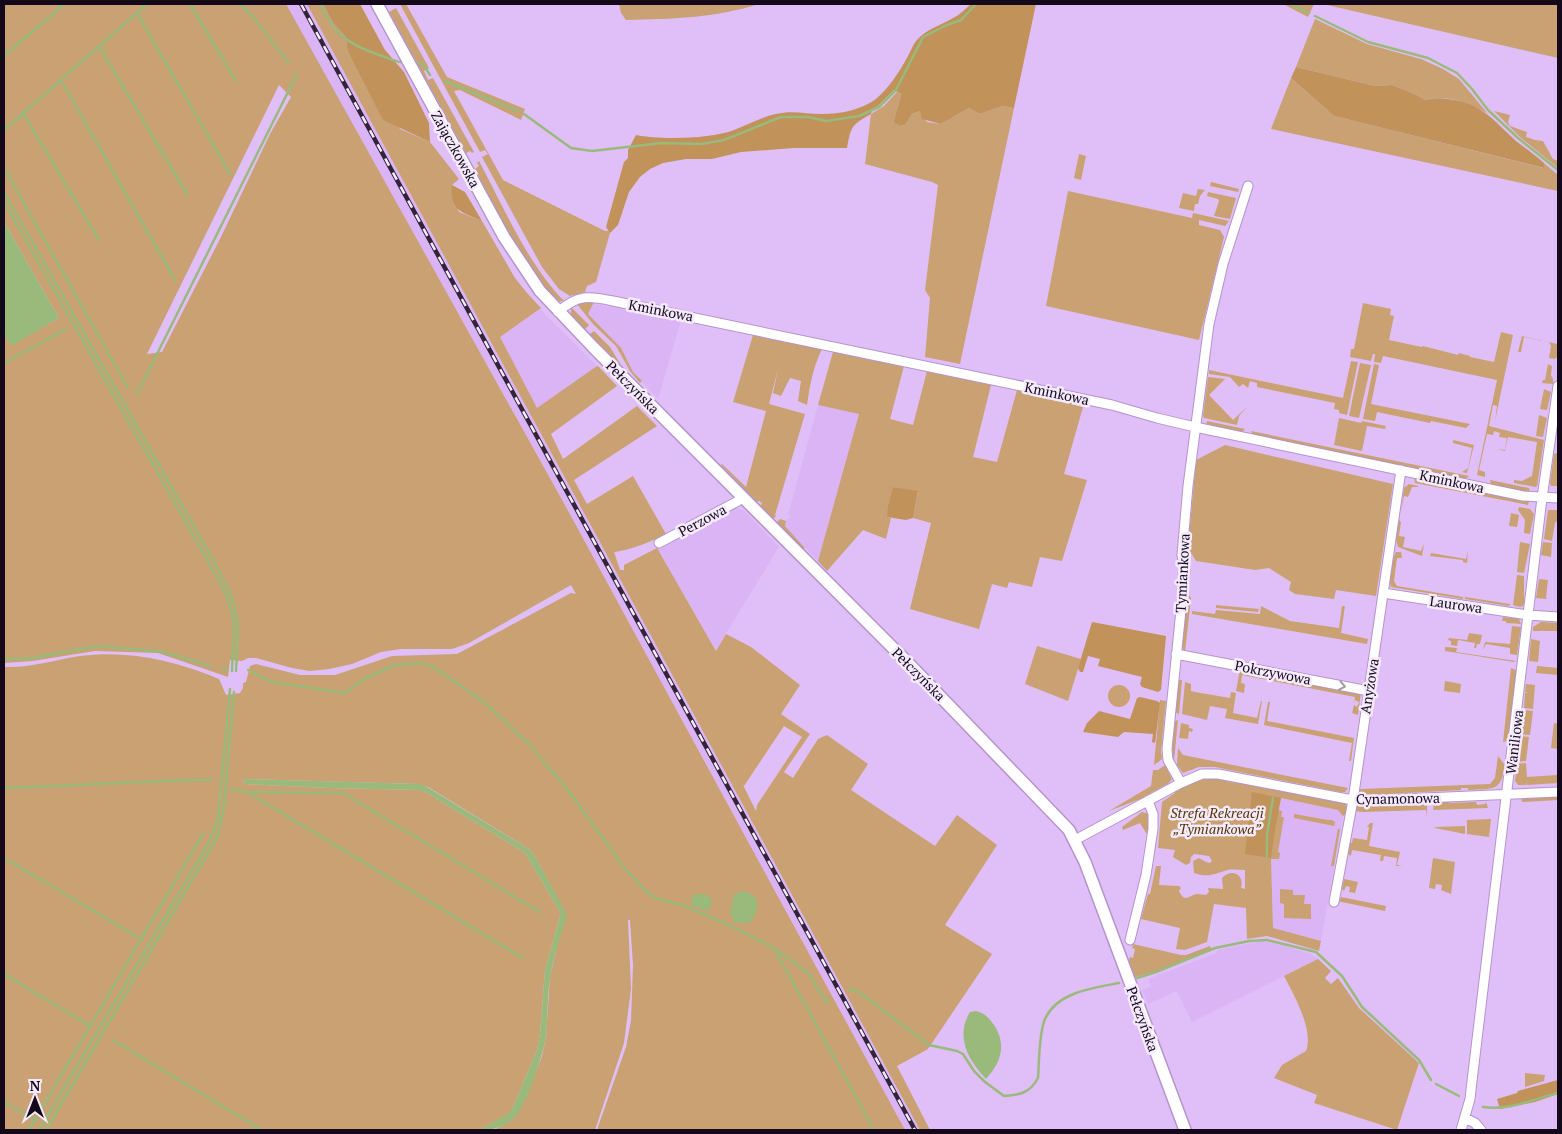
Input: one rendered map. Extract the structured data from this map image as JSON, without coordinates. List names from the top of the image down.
{
  "streets": {
    "main road": ["Zajączkowska", "Pełczyńska"],
    "street": [
      "Kminkowa",
      "Perzowa",
      "Tymiankowa",
      "Laurowa",
      "Pokrzywowa",
      "Anyżowa",
      "Waniliowa",
      "Cynamonowa"
    ]
  },
  "crossings": [
    ["Zajączkowska", "Pełczyńska"],
    ["Kminkowa", "Pełczyńska"],
    ["Kminkowa", "Tymiankowa"],
    ["Kminkowa", "Anyżowa"],
    ["Kminkowa", "Waniliowa"],
    ["Pełczyńska", "Perzowa"],
    ["Tymiankowa", "Pokrzywowa"],
    ["Tymiankowa", "Cynamonowa"],
    ["Laurowa", "Anyżowa"],
    ["Laurowa", "Waniliowa"],
    ["Pokrzywowa", "Anyżowa"],
    ["Anyżowa", "Cynamonowa"],
    ["Waniliowa", "Cynamonowa"]
  ],
  "one_way": ["Pokrzywowa"],
  "parks": ["Strefa Rekreacji „Tymiankowa”"],
  "north": "top"
}
